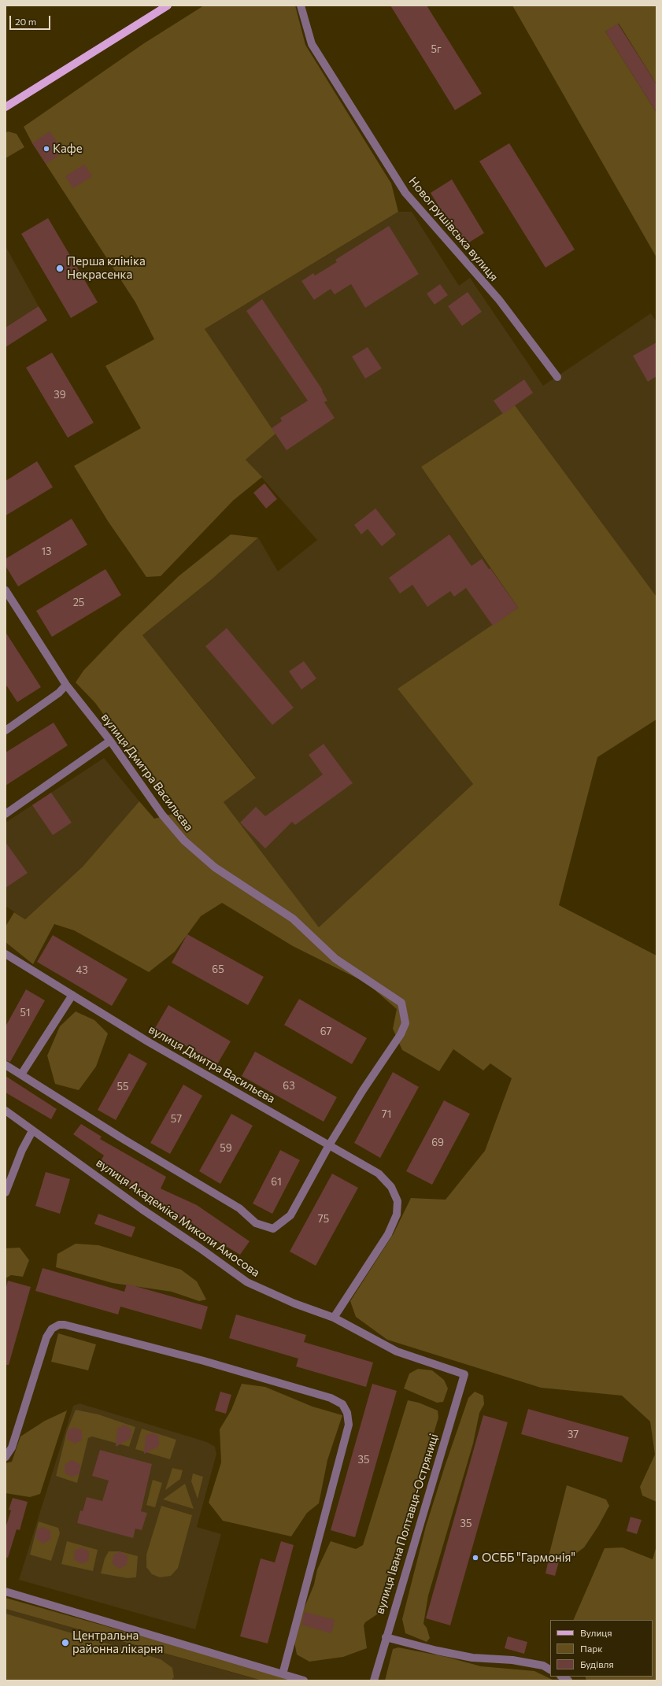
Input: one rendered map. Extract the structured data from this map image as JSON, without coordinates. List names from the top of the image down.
{
  "streets": {
    "street": [
      "Новогрушівська вулиця",
      "вулиця Дмитра Васильєва",
      "вулиця Академіка Миколи Амосова",
      "вулиця Івана Полтавця-Остряниці"
    ]
  },
  "crossings": [
    ["вулиця Дмитра Васильєва", "вулиця Академіка Миколи Амосова"],
    ["вулиця Академіка Миколи Амосова", "вулиця Івана Полтавця-Остряниці"]
  ],
  "places": [
    "Кафе",
    "Перша клініка Некрасенка",
    "ОСББ \"Гармонія\"",
    "Центральна районна лікарня"
  ],
  "house_numbers": [
    "5г",
    "39",
    "13",
    "25",
    "65",
    "43",
    "51",
    "67",
    "63",
    "55",
    "71",
    "57",
    "69",
    "59",
    "61",
    "75",
    "37",
    "35",
    "35"
  ],
  "legend": ["Вулиця", "Парк", "Будівля"],
  "scale_bar": "20 m"
}
